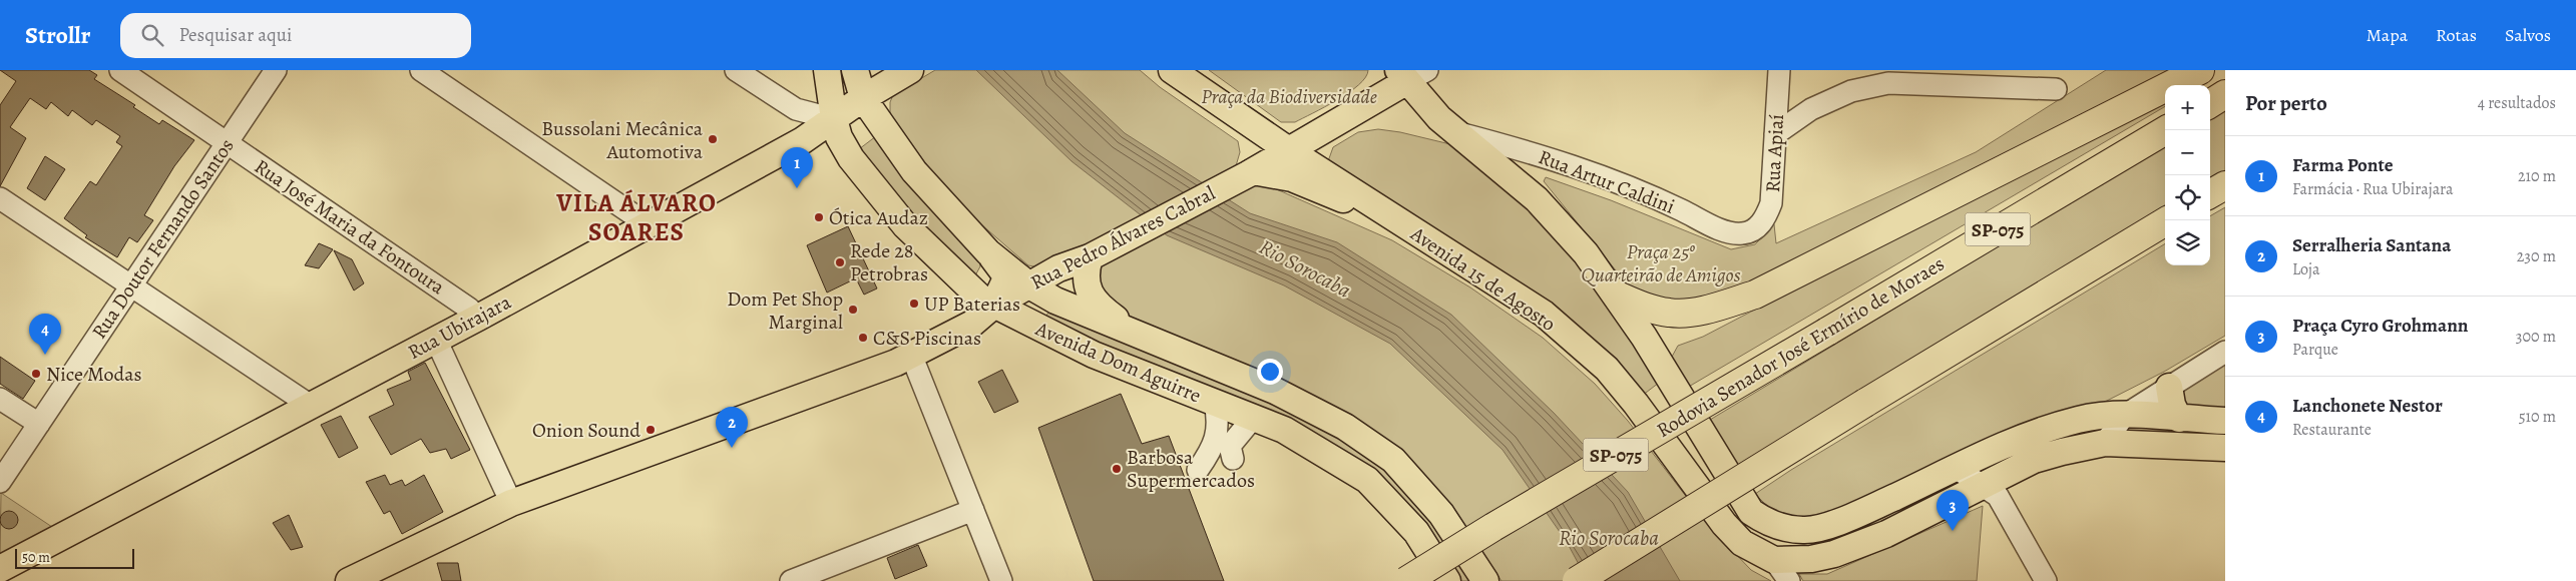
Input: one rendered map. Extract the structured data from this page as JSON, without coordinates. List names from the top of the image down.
{
  "streets": {
    "highway": ["SP-075", "Rodovia Senador José Ermírio de Moraes"],
    "main road": [
      "Rua Artur Caldini",
      "Rua Pedro Álvares Cabral",
      "Avenida 15 de Agosto",
      "Rua Ubirajara",
      "Avenida Dom Aguirre"
    ],
    "street": ["Rua Apiaí", "Rua José Maria da Fontoura", "Rua Doutor Fernando Santos"]
  },
  "crossings": [
    ["Rua Apiaí", "Rua Artur Caldini"],
    ["Rua Artur Caldini", "Rua Pedro Álvares Cabral"],
    ["Rua Artur Caldini", "Avenida 15 de Agosto"],
    ["Rua José Maria da Fontoura", "Rua Doutor Fernando Santos"],
    ["Rua José Maria da Fontoura", "Rua Ubirajara"],
    ["Rua Pedro Álvares Cabral", "Avenida Dom Aguirre"],
    ["Rua Ubirajara", "Avenida Dom Aguirre"]
  ],
  "districts": ["VILA ÁLVARO SOARES"],
  "water": ["Rio Sorocaba"],
  "parks": ["Praça da Biodiversidade", "Praça 25º Quarteirão de Amigos"],
  "places": [
    "Bussolani Mecânica Automotiva",
    "Ótica Audaz",
    "Rede 28 Petrobras",
    "UP Baterias",
    "Dom Pet Shop Marginal",
    "C&S Piscinas",
    "Nice Modas",
    "Onion Sound",
    "Barbosa Supermercados"
  ],
  "scale_bar": "50 m",
  "page": {
    "header": "Strollr",
    "search": "Pesquisar aqui",
    "nav": ["Mapa", "Rotas", "Salvos"],
    "heading": ["Por perto", "4 resultados"],
    "map_buttons": ["+", "−"],
    "list": [
      {
        "mark": "1",
        "name": "Farma Ponte",
        "note": "Farmácia · Rua Ubirajara",
        "value": "210 m"
      },
      {
        "mark": "2",
        "name": "Serralheria Santana",
        "note": "Loja",
        "value": "230 m"
      },
      {
        "mark": "3",
        "name": "Praça Cyro Grohmann",
        "note": "Parque",
        "value": "300 m"
      },
      {
        "mark": "4",
        "name": "Lanchonete Nestor",
        "note": "Restaurante",
        "value": "510 m"
      }
    ],
    "pins": [
      "1",
      "4",
      "2",
      "3"
    ],
    "scale": "50 m"
  }
}
